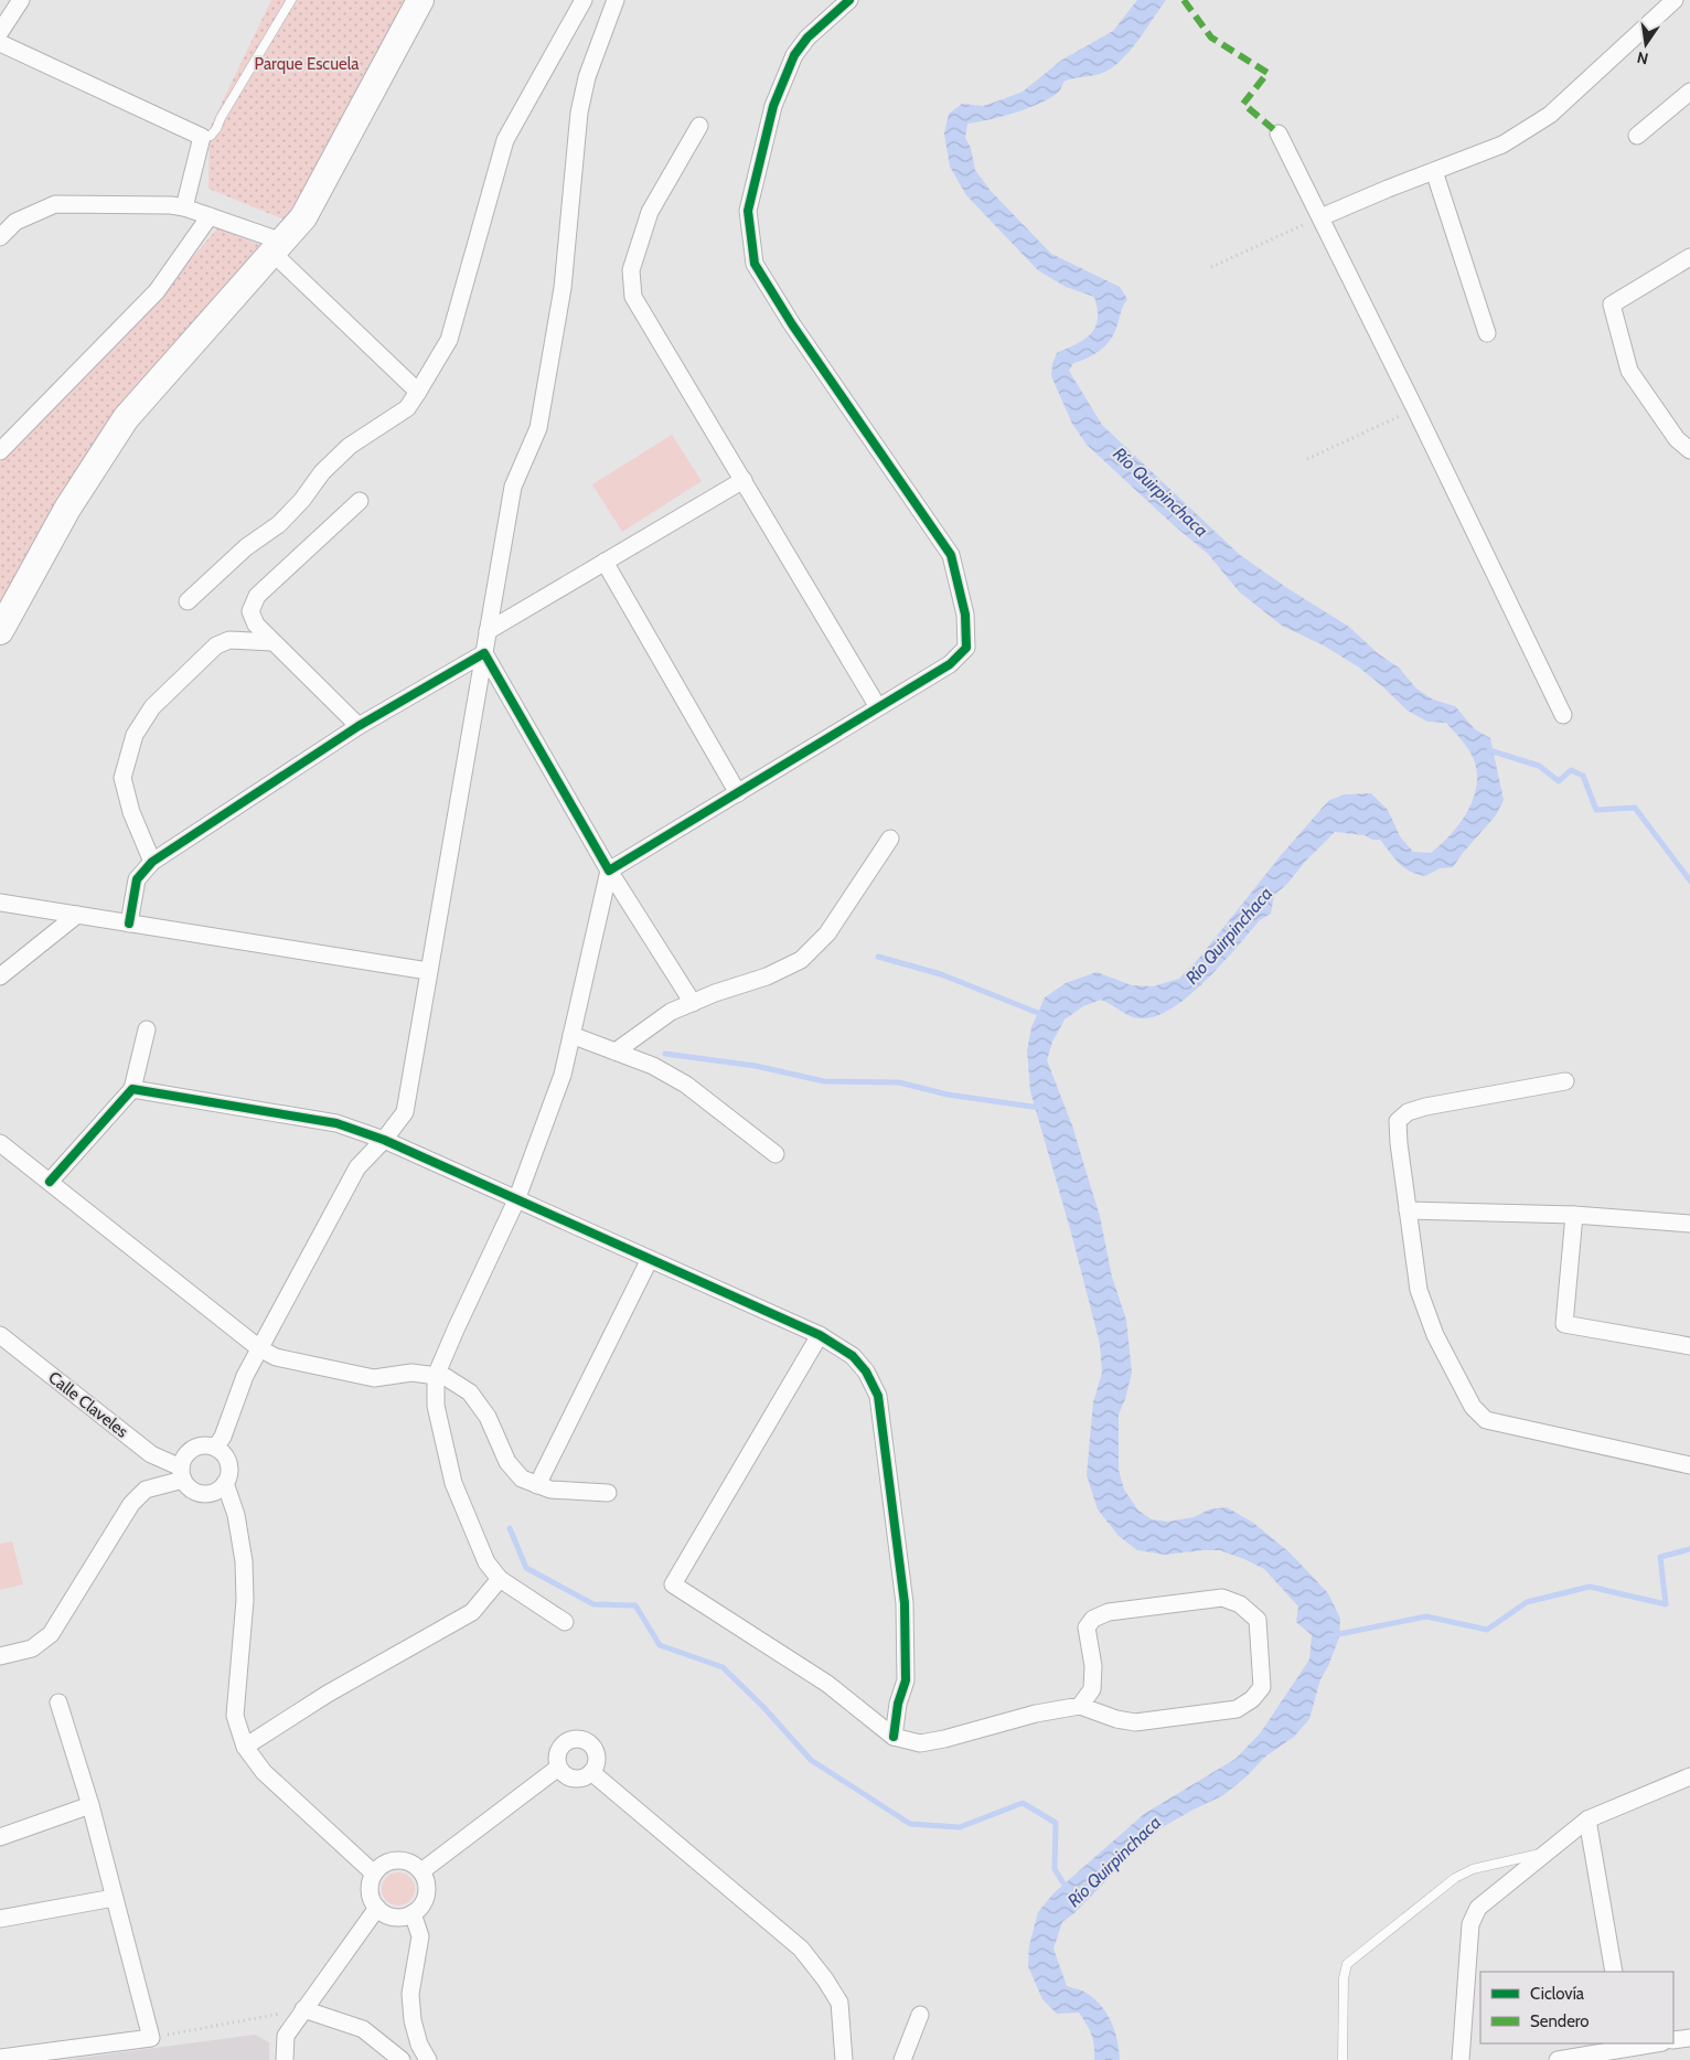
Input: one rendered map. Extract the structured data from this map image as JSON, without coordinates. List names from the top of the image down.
{
  "streets": {
    "street": ["Calle Claveles"]
  },
  "water": ["Río Quirpinchaca"],
  "parks": ["Parque Escuela"],
  "legend": ["Ciclovía", "Sendero"],
  "north": "bottom"
}
